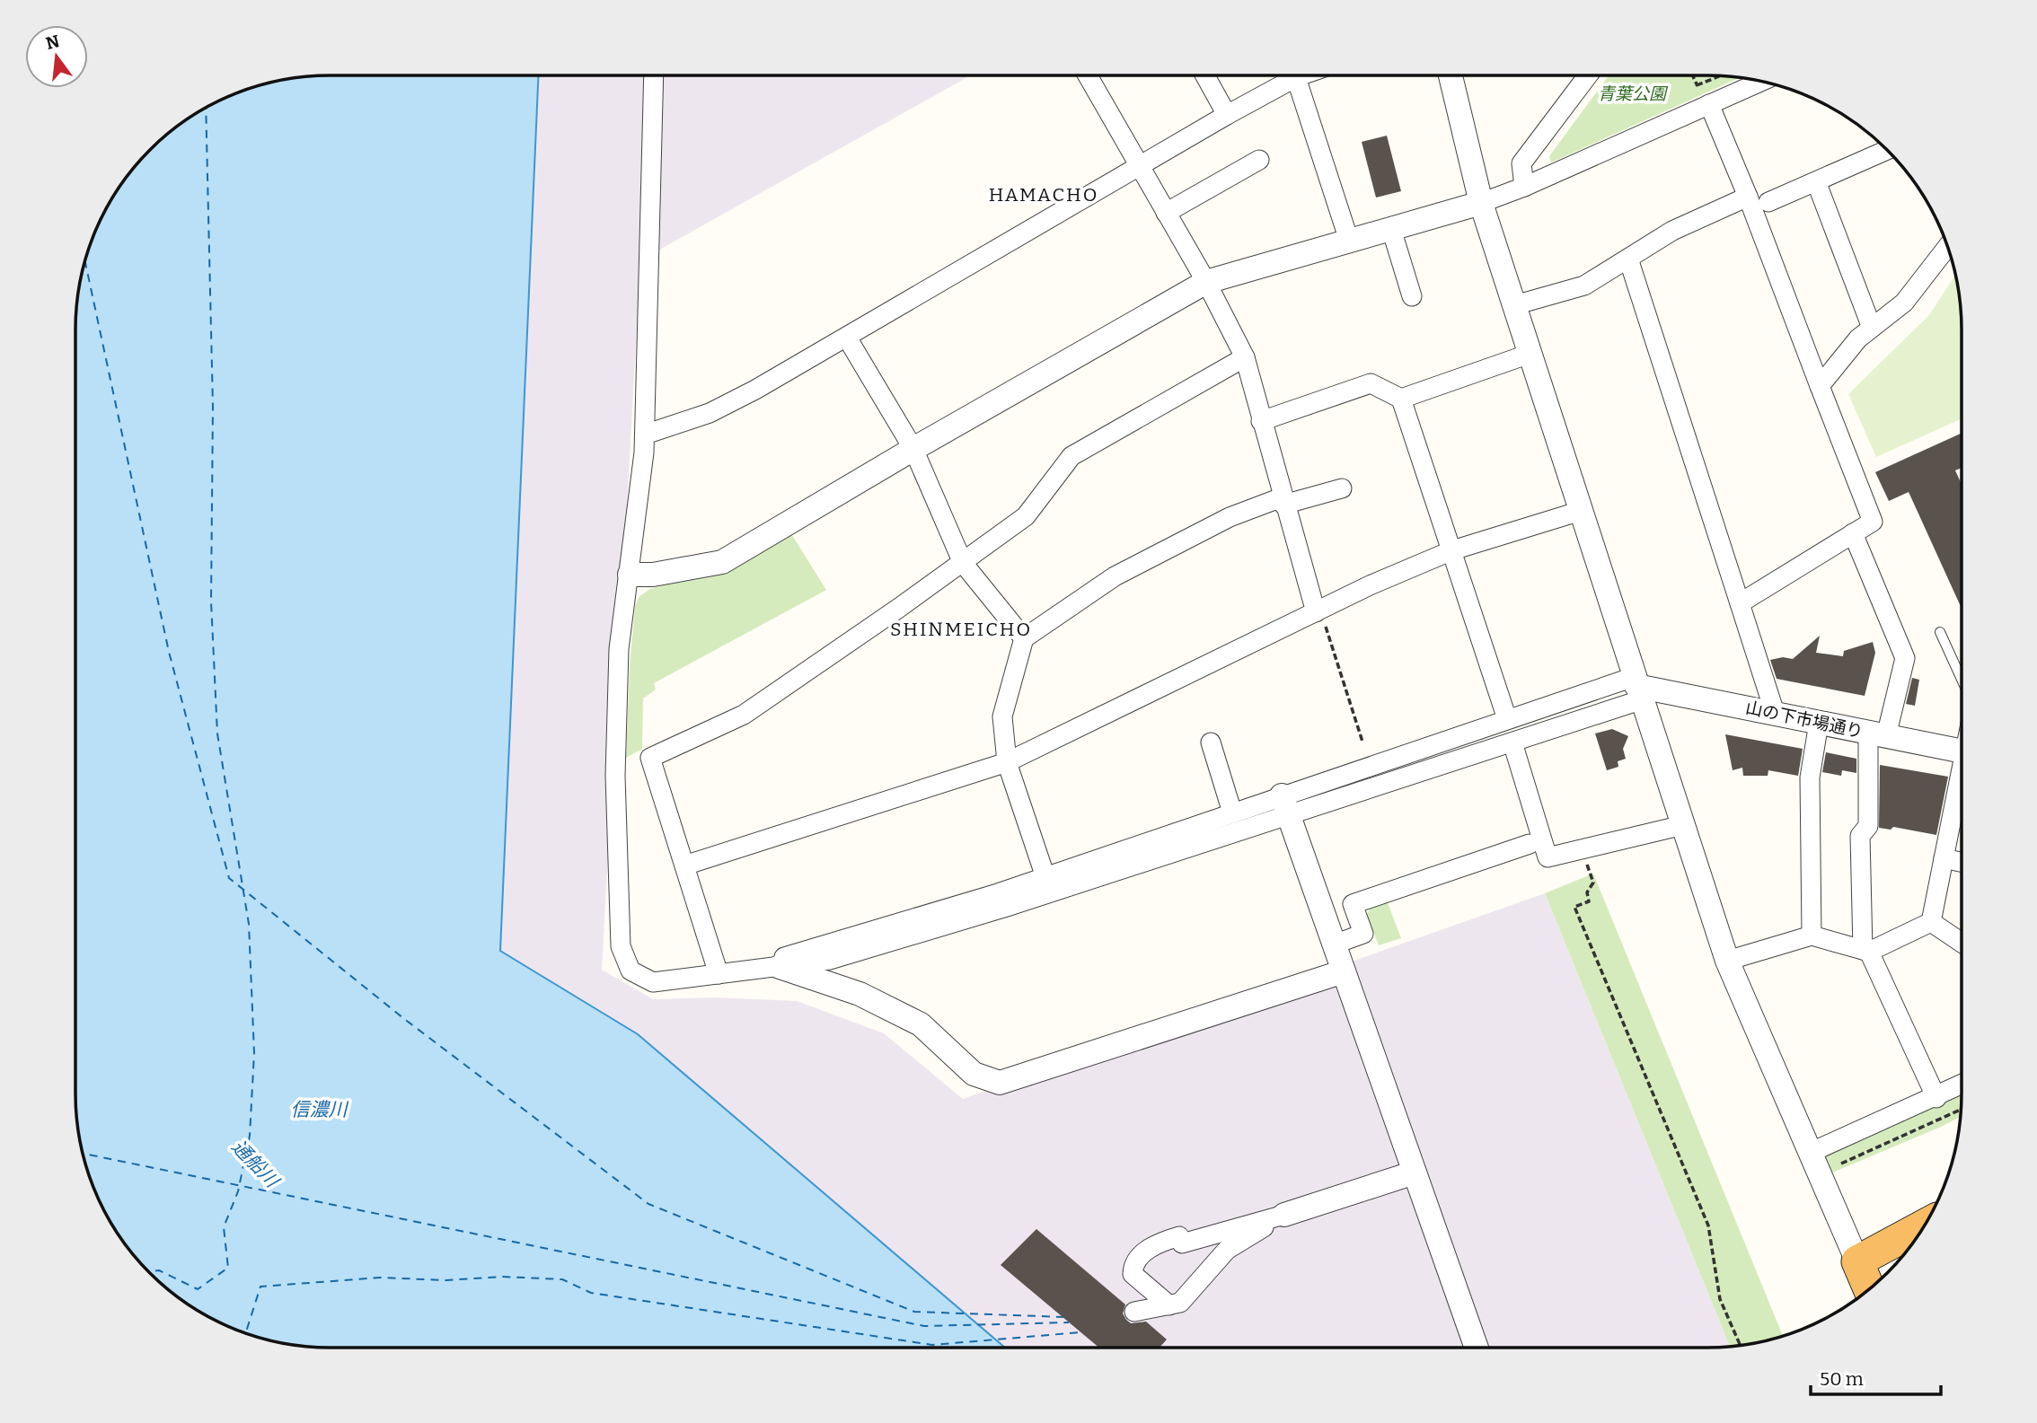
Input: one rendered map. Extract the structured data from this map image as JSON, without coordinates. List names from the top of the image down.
{
  "streets": {
    "street": ["山の下市場通り"]
  },
  "districts": ["HAMACHO", "SHINMEICHO"],
  "water": ["信濃川", "通船川"],
  "parks": ["青葉公園"],
  "scale_bar": "50 m",
  "north": "top"
}
